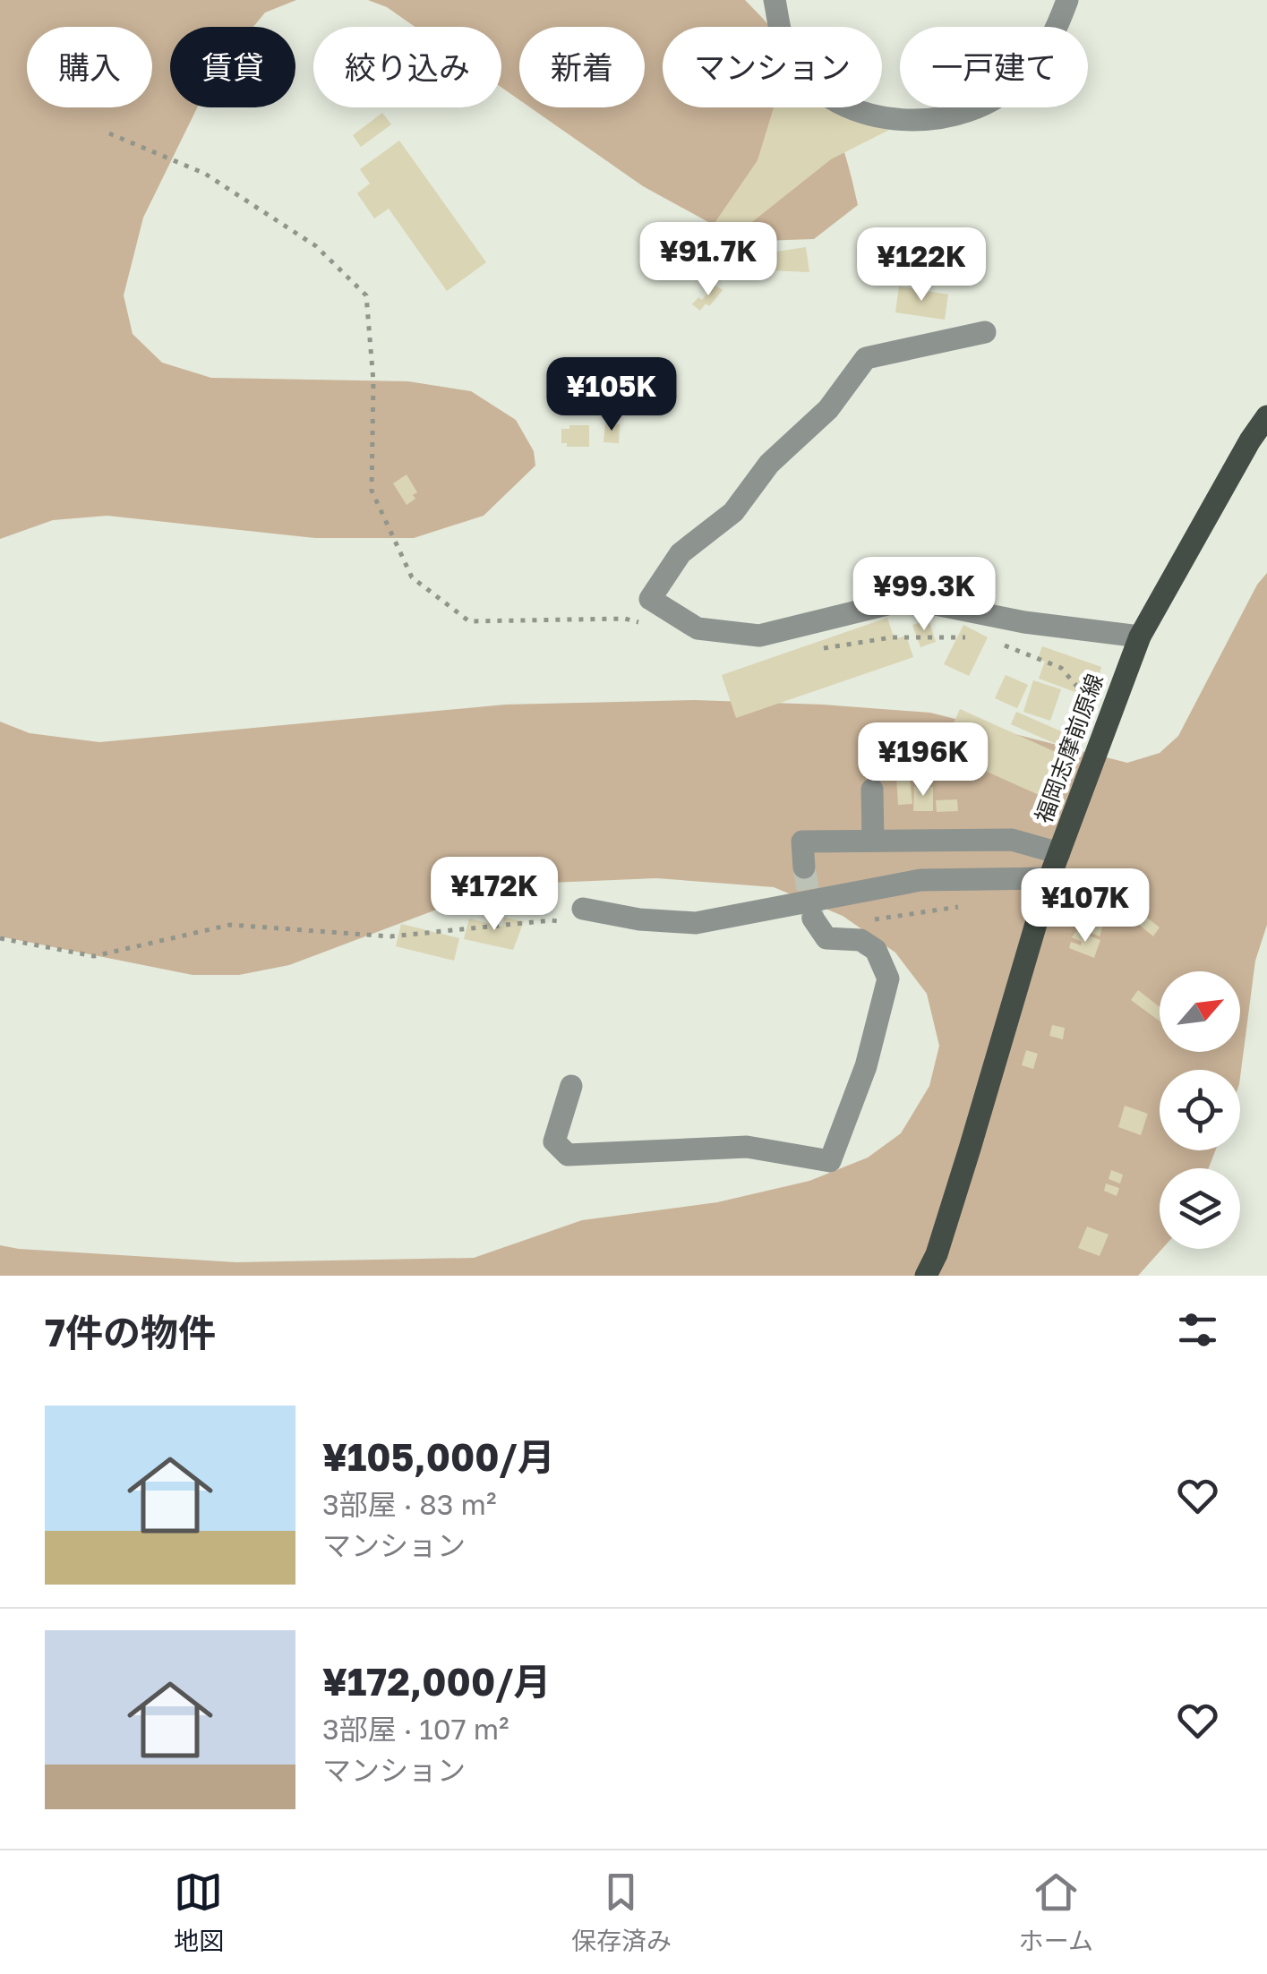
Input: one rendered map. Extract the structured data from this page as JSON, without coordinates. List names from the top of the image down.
{
  "streets": {
    "main road": ["福岡志摩前原線"]
  },
  "north": "top right",
  "page": {
    "chip": [
      "購入",
      "賃貸",
      "絞り込み",
      "新着",
      "マンション",
      "一戸建て"
    ],
    "price": [
      "¥91.7K",
      "¥122K",
      "¥105K",
      "¥99.3K",
      "¥196K",
      "¥172K",
      "¥107K"
    ],
    "heading": "7件の物件",
    "list": [
      {
        "name": "¥105,000/月",
        "note": "3部屋 · 83 m² · マンション"
      },
      {
        "name": "¥172,000/月",
        "note": "3部屋 · 107 m² · マンション"
      }
    ],
    "tabs": ["地図", "保存済み", "ホーム"]
  }
}
